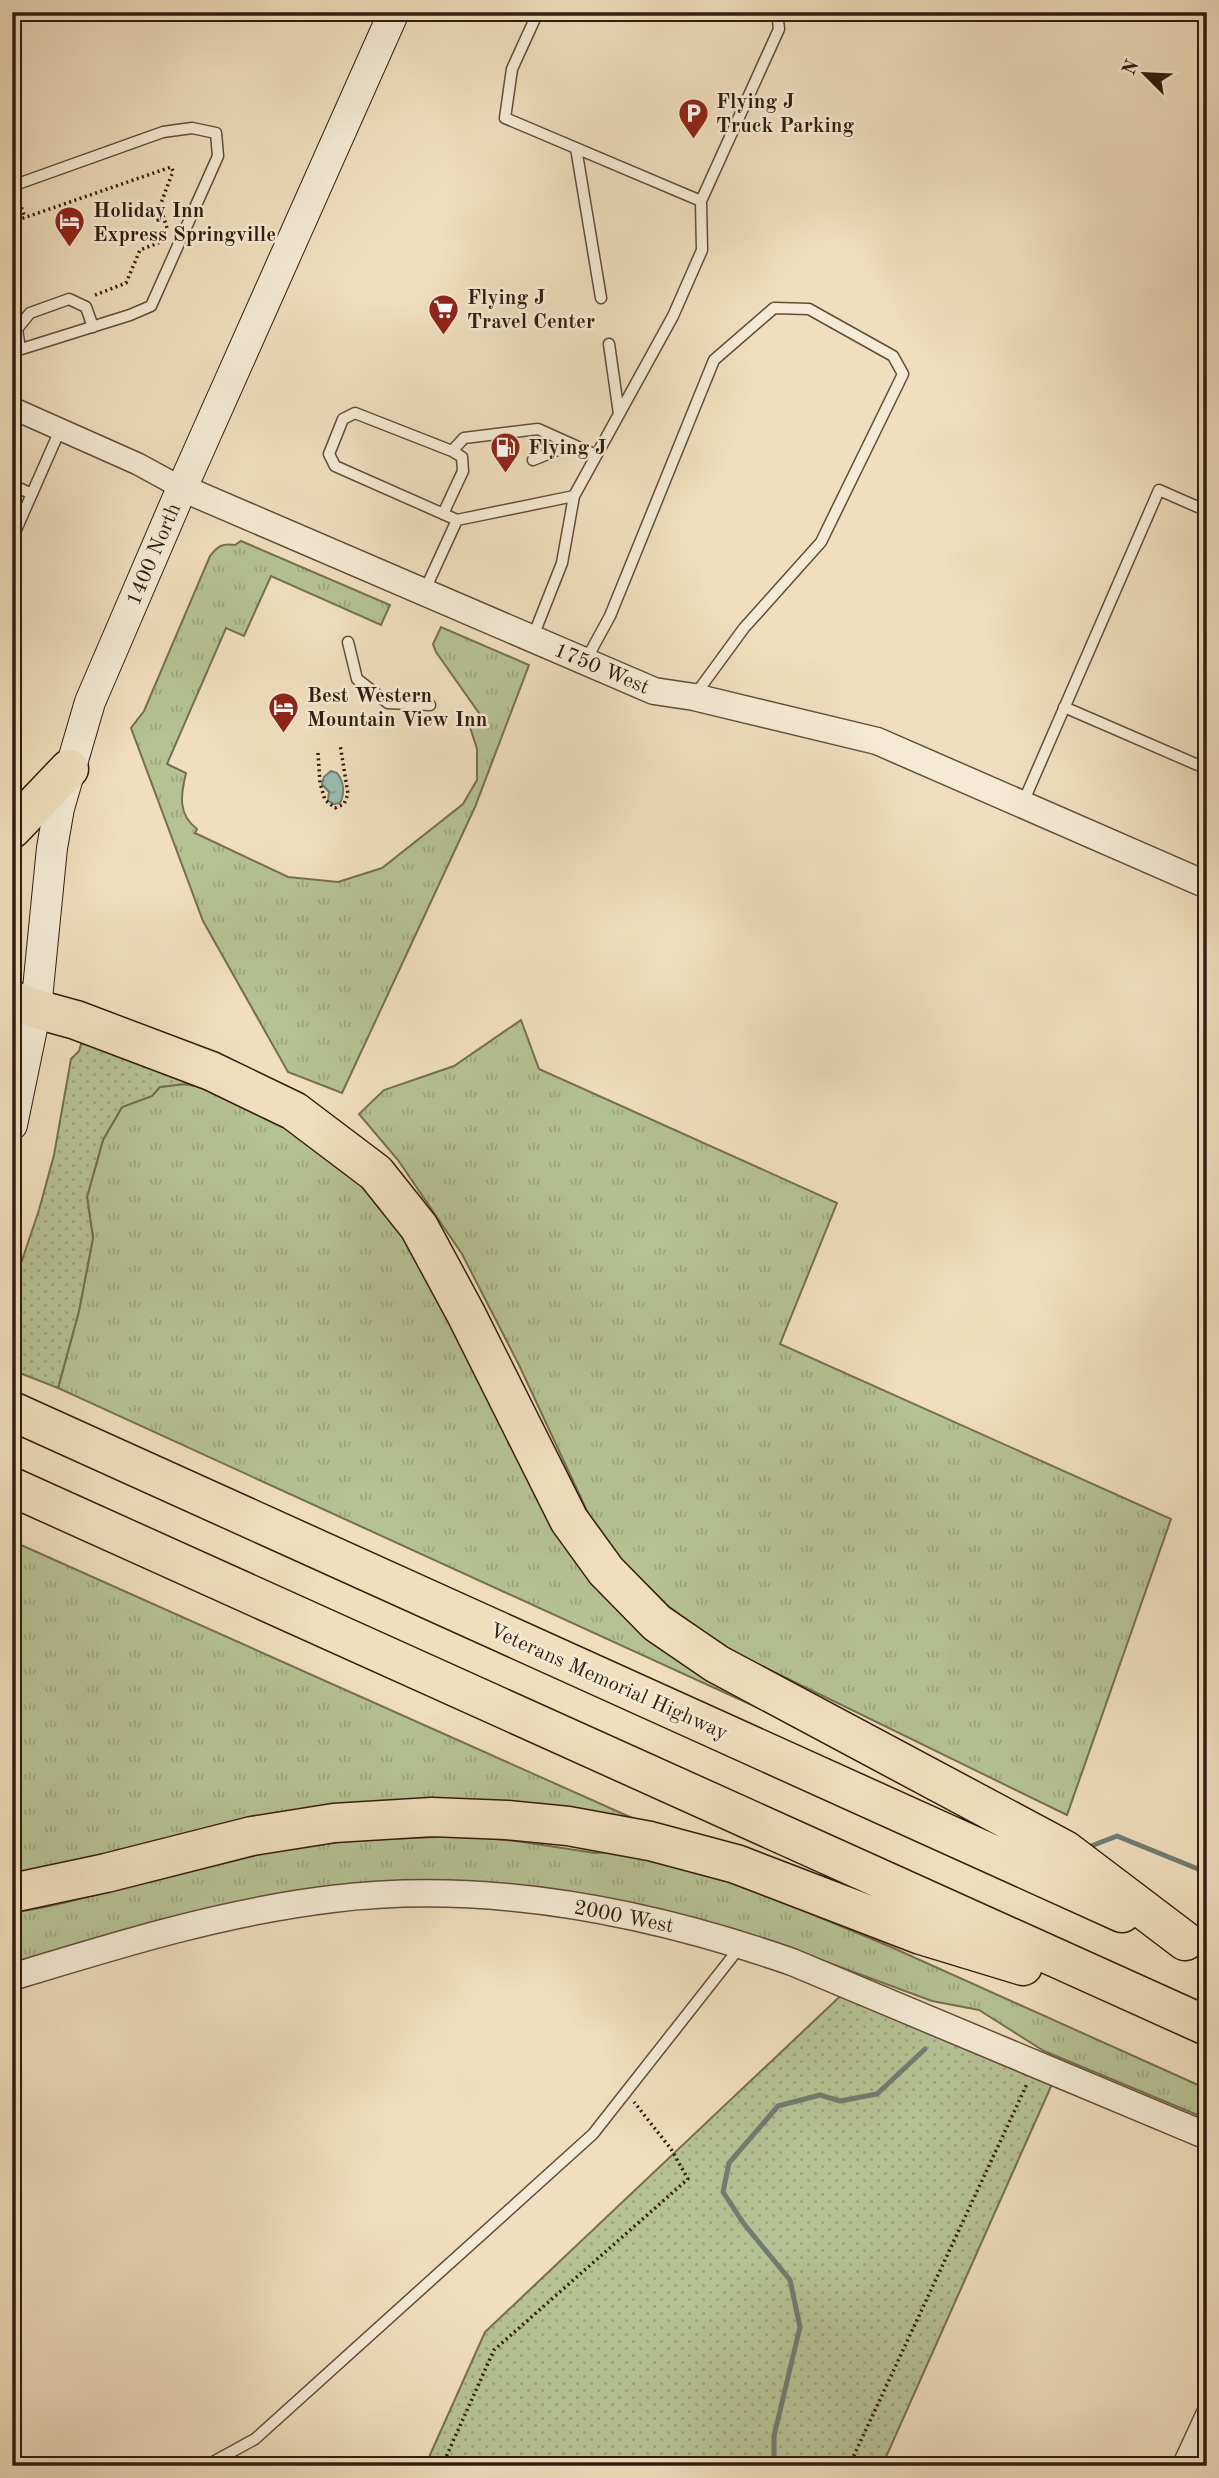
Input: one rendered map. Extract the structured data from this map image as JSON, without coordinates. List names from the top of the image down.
{
  "streets": {
    "highway": ["Veterans Memorial Highway"],
    "main road": ["1400 North"],
    "street": ["1750 West", "2000 West"]
  },
  "crossings": [
    ["1400 North", "1750 West"]
  ],
  "places": {
    "parking": ["Flying J Truck Parking"],
    "hotel": ["Holiday Inn Express Springville", "Best Western Mountain View Inn"],
    "supermarket": ["Flying J Travel Center"],
    "fuel station": ["Flying J"]
  },
  "north": "top left"
}
